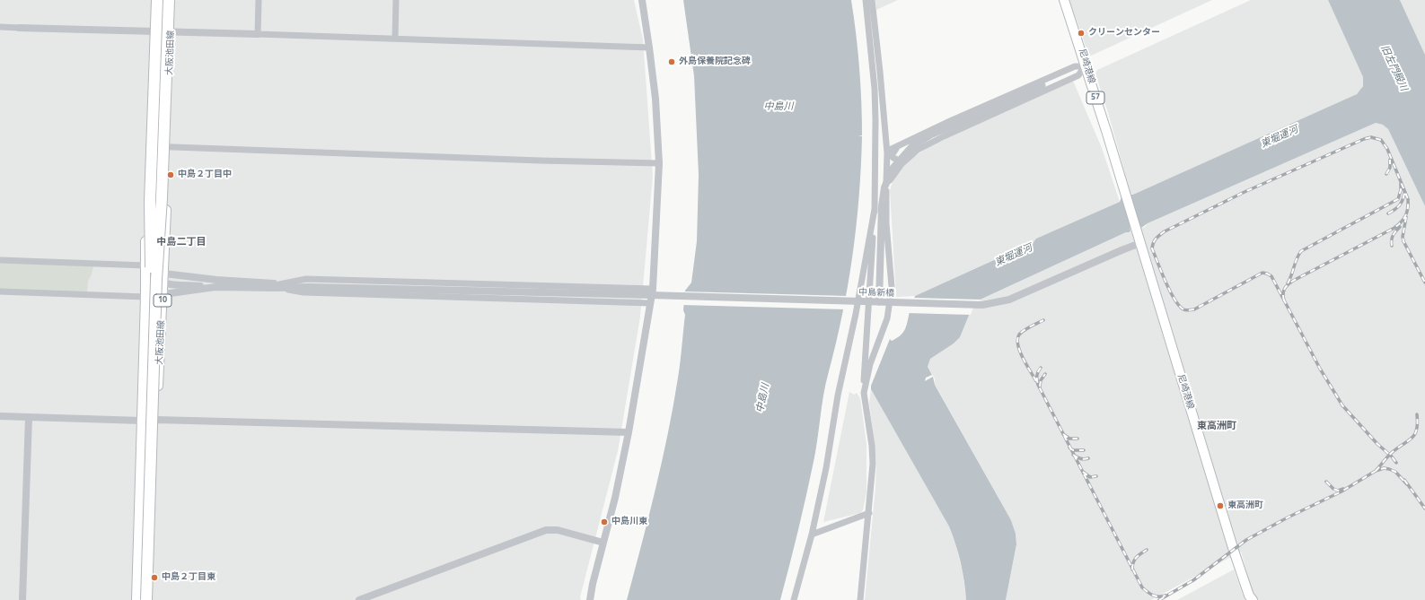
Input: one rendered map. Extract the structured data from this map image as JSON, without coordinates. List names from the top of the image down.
{
  "streets": {
    "main road": [
      "大阪池田線",
      "尼崎港線",
      "57",
      "10"
    ],
    "street": ["中島新橋"]
  },
  "crossings": [
    ["尼崎港線", "中島新橋"]
  ],
  "districts": ["中島二丁目", "東高洲町"],
  "water": ["旧左門殿川", "中島川", "東堀運河"],
  "places": [
    "クリーンセンター",
    "外島保養院記念碑",
    "中島２丁目中",
    "東高洲町",
    "中島川東",
    "中島２丁目東"
  ]
}
